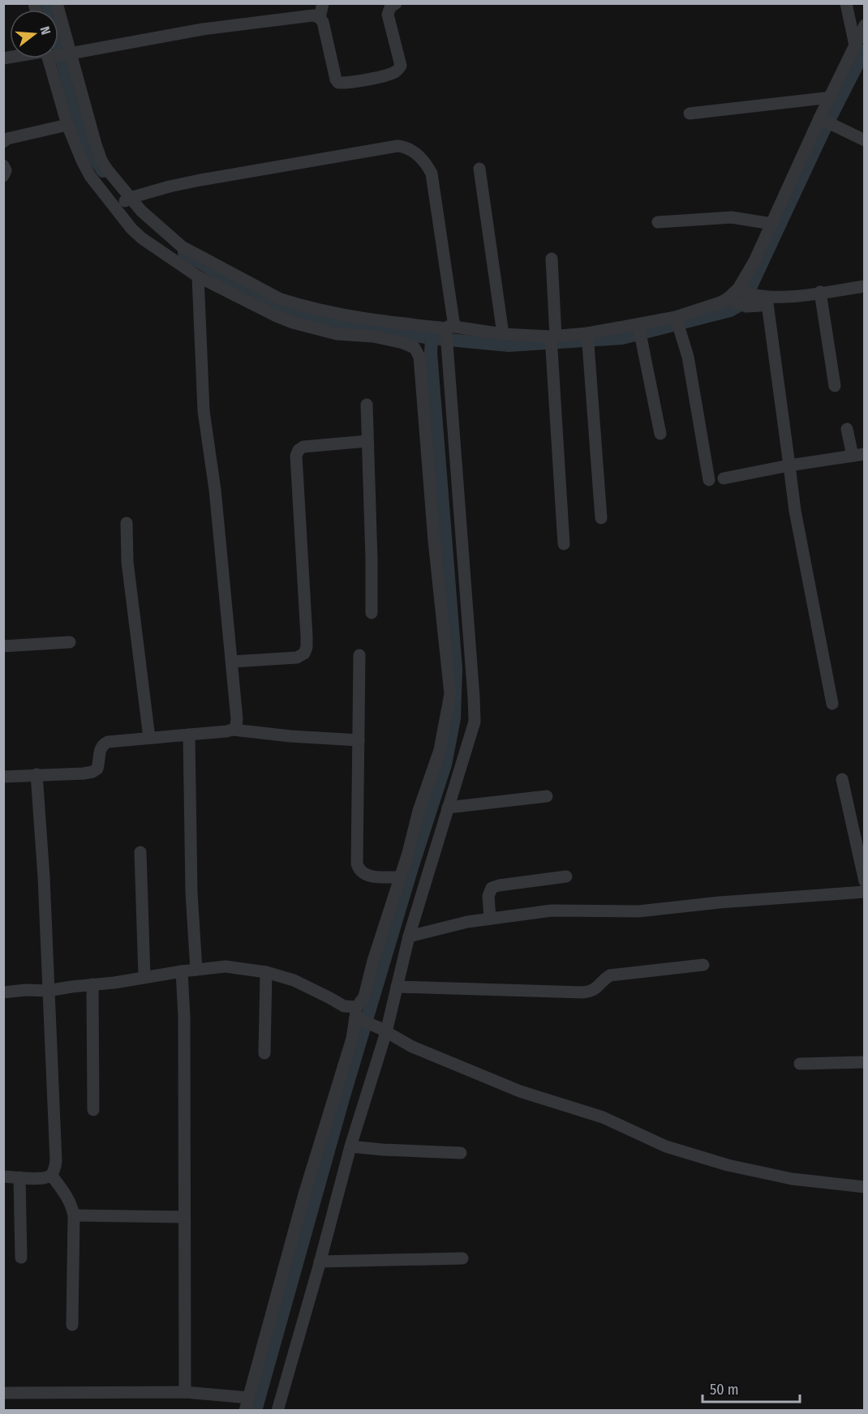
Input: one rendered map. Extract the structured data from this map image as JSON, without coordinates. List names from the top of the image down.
{
  "scale_bar": "50 m",
  "north": "right"
}
